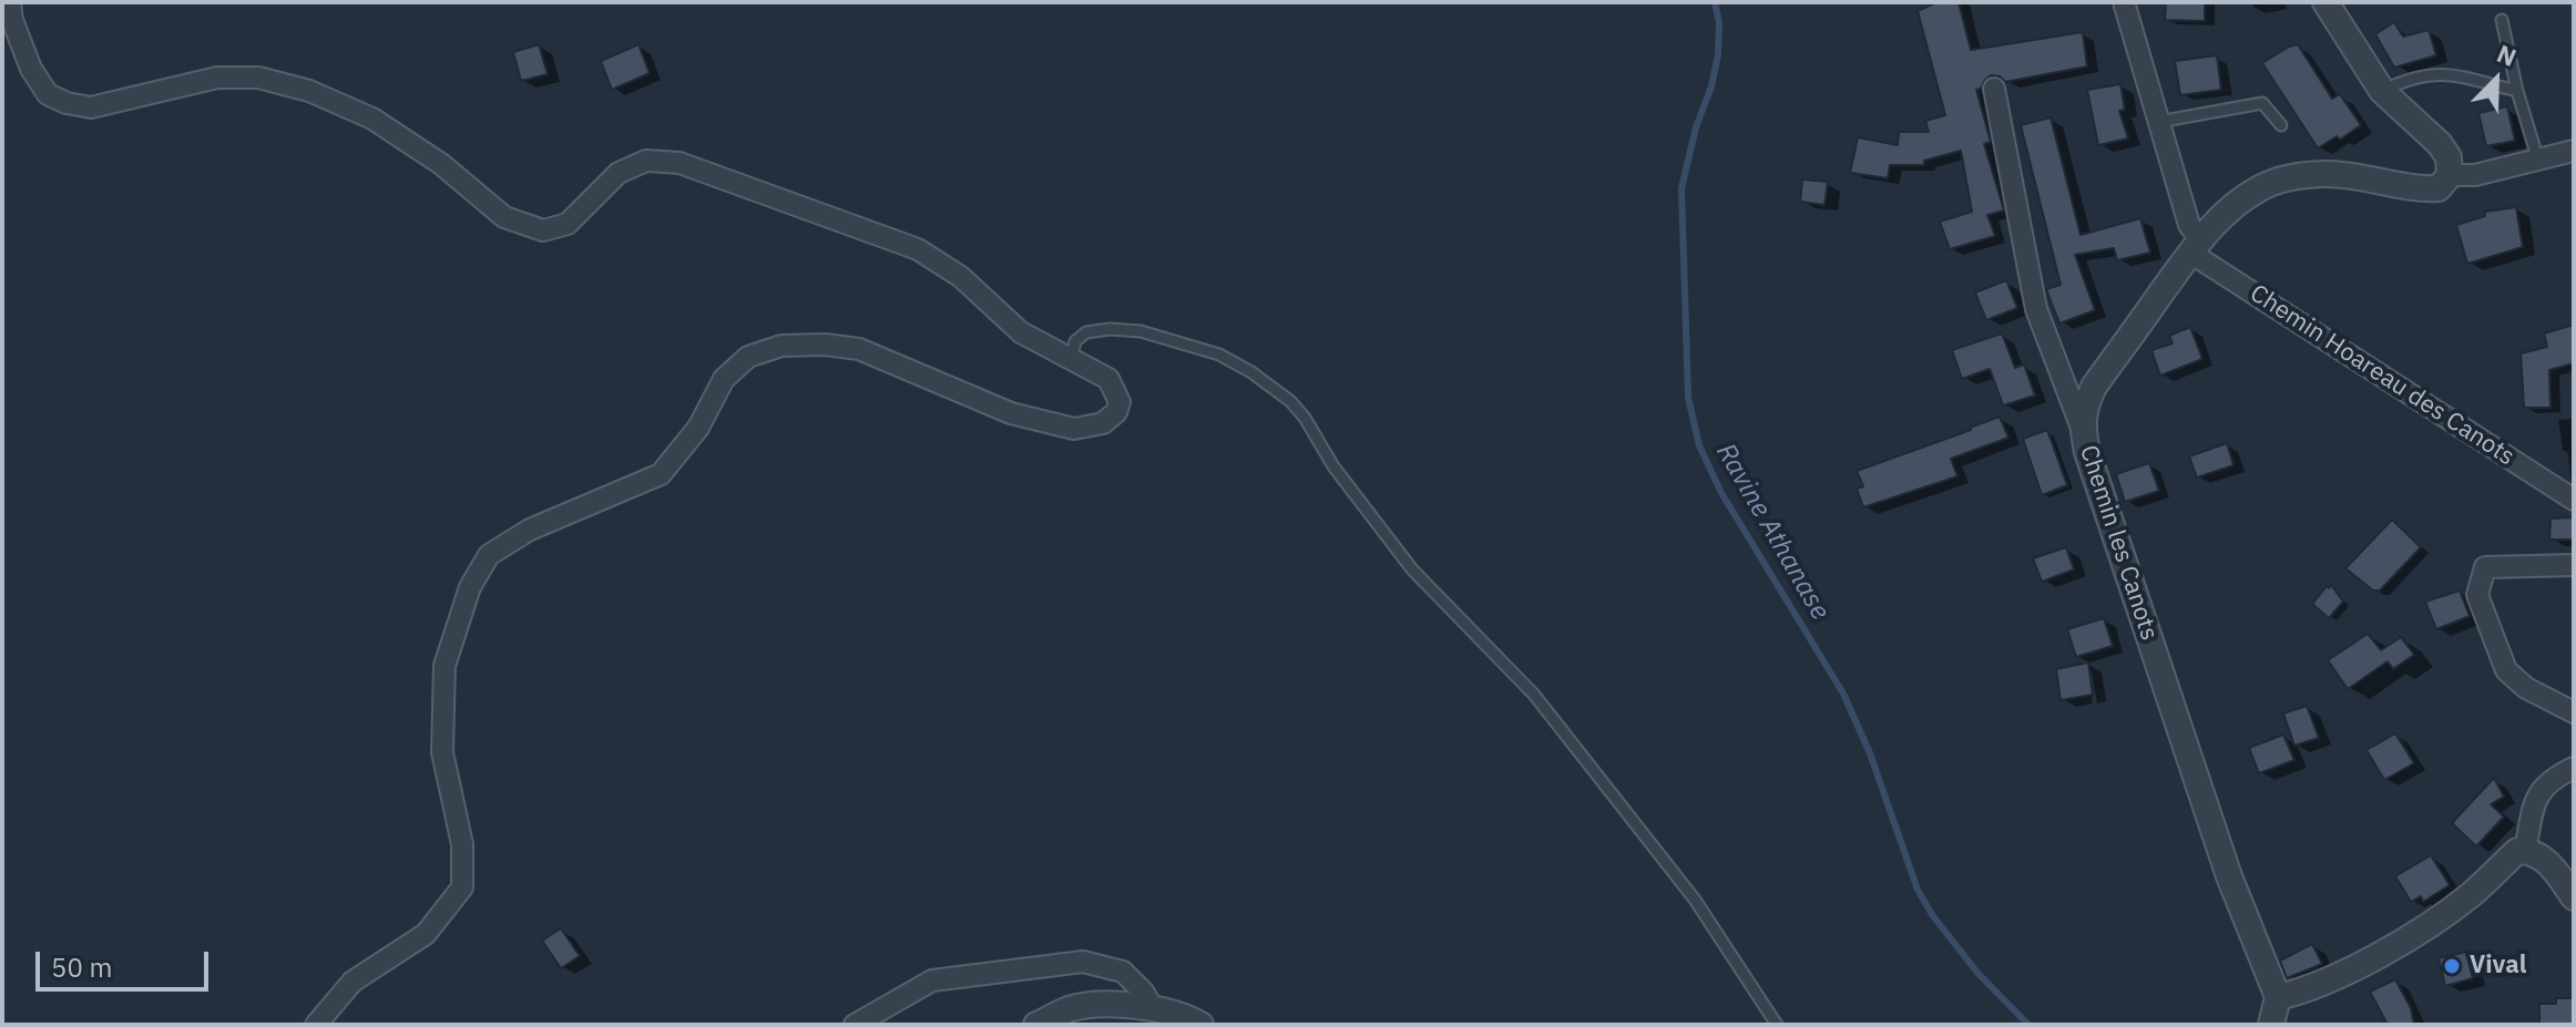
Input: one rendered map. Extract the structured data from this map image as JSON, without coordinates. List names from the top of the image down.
{
  "streets": {
    "street": ["Chemin Hoareau des Canots", "Chemin les Canots"]
  },
  "crossings": [
    ["Chemin Hoareau des Canots", "Chemin les Canots"]
  ],
  "water": ["Ravine Athanase"],
  "places": ["Vival"],
  "scale_bar": "50 m",
  "north": "top right"
}
